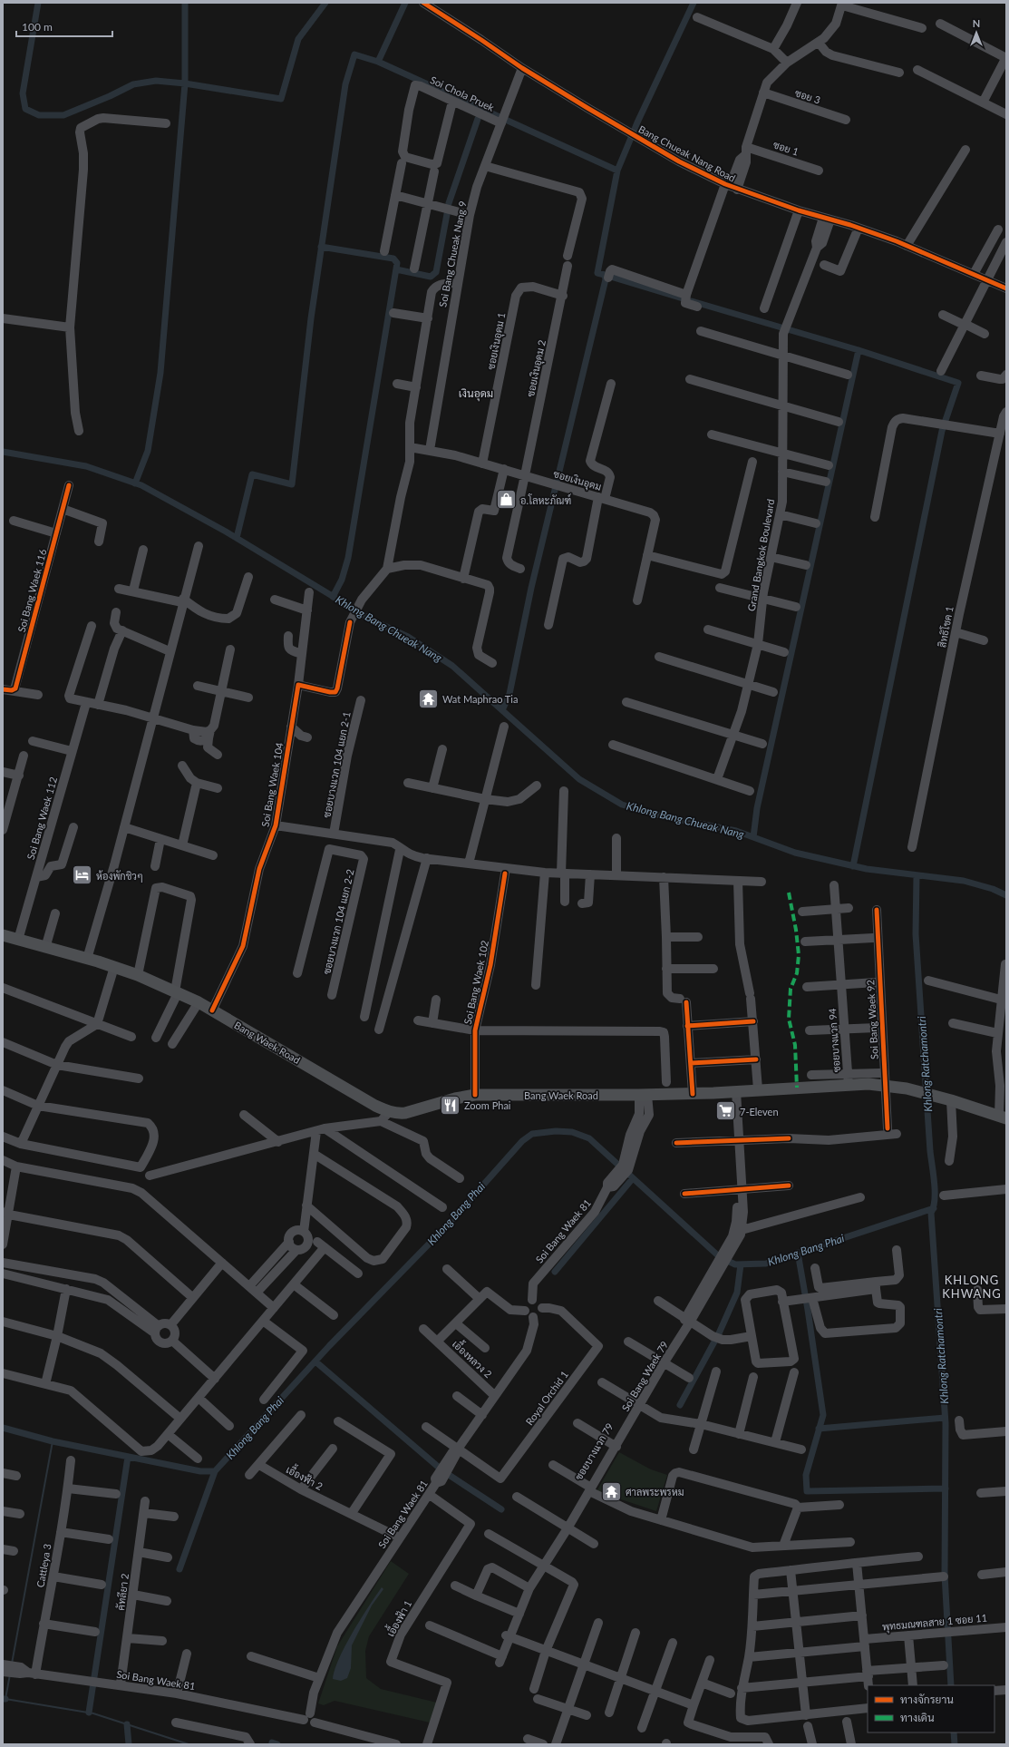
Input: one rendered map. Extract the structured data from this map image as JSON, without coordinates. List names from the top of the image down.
{
  "streets": {
    "main road": ["Bang Waek Road"],
    "street": [
      "Soi Chola Pruek",
      "ซอย 3",
      "ซอย 1",
      "Bang Chueak Nang Road",
      "Soi Bang Chueak Nang 9",
      "ซอยเงินอุดม 1",
      "ซอยเงินอุดม 2",
      "ซอยเงินอุดม",
      "Grand Bangkok Boulevard",
      "Soi Bang Waek 116",
      "สิทธิโชค 1",
      "ซอยบางแวก 104 แยก 2-1",
      "Soi Bang Waek 104",
      "Soi Bang Waek 112",
      "ซอยบางแวก 104 แยก 2-2",
      "Soi Bang Waek 102",
      "Soi Bang Waek 92",
      "ซอยบางแวก 94",
      "Soi Bang Waek 81",
      "เอื้องหลวง 2",
      "Royal Orchid 1",
      "ซอยบางแวก 79",
      "เอื้องฟ้า 2",
      "Cattleya 3",
      "คัทลียา 2",
      "เอื้องฟ้า 1",
      "พุทธมณฑลสาย 1 ซอย 11"
    ]
  },
  "crossings": [
    ["Soi Chola Pruek", "Soi Bang Chueak Nang 9"],
    ["Bang Chueak Nang Road", "Soi Bang Chueak Nang 9"],
    ["Bang Chueak Nang Road", "Grand Bangkok Boulevard"],
    ["Soi Bang Chueak Nang 9", "ซอยเงินอุดม"],
    ["ซอยเงินอุดม 1", "ซอยเงินอุดม 2"],
    ["ซอยเงินอุดม 1", "ซอยเงินอุดม"],
    ["ซอยเงินอุดม 2", "ซอยเงินอุดม"],
    ["Soi Bang Waek 104", "Bang Waek Road"],
    ["Soi Bang Waek 112", "Bang Waek Road"],
    ["Soi Bang Waek 102", "Bang Waek Road"],
    ["Soi Bang Waek 92", "Bang Waek Road"],
    ["ซอยบางแวก 94", "Bang Waek Road"],
    ["Bang Waek Road", "Soi Bang Waek 81"],
    ["Soi Bang Waek 81", "เอื้องหลวง 2"],
    ["Soi Bang Waek 81", "Royal Orchid 1"],
    ["Soi Bang Waek 81", "เอื้องฟ้า 2"],
    ["Soi Bang Waek 81", "Cattleya 3"],
    ["Soi Bang Waek 81", "คัทลียา 2"],
    ["Soi Bang Waek 81", "เอื้องฟ้า 1"]
  ],
  "districts": ["เงินอุดม", "KHLONG KHWANG"],
  "water": ["Khlong Bang Chueak Nang", "Khlong Ratchamontri", "Khlong Bang Phai"],
  "places": {
    "shop": ["อ.โลหะภัณฑ์"],
    "temple": ["Wat Maphrao Tia", "ศาลพระพรหม"],
    "hotel": ["ห้องพักชิวๆ"],
    "restaurant": ["Zoom Phai"],
    "supermarket": ["7-Eleven"]
  },
  "legend": ["ทางจักรยาน", "ทางเดิน"],
  "scale_bar": "100 m",
  "north": "top"
}
